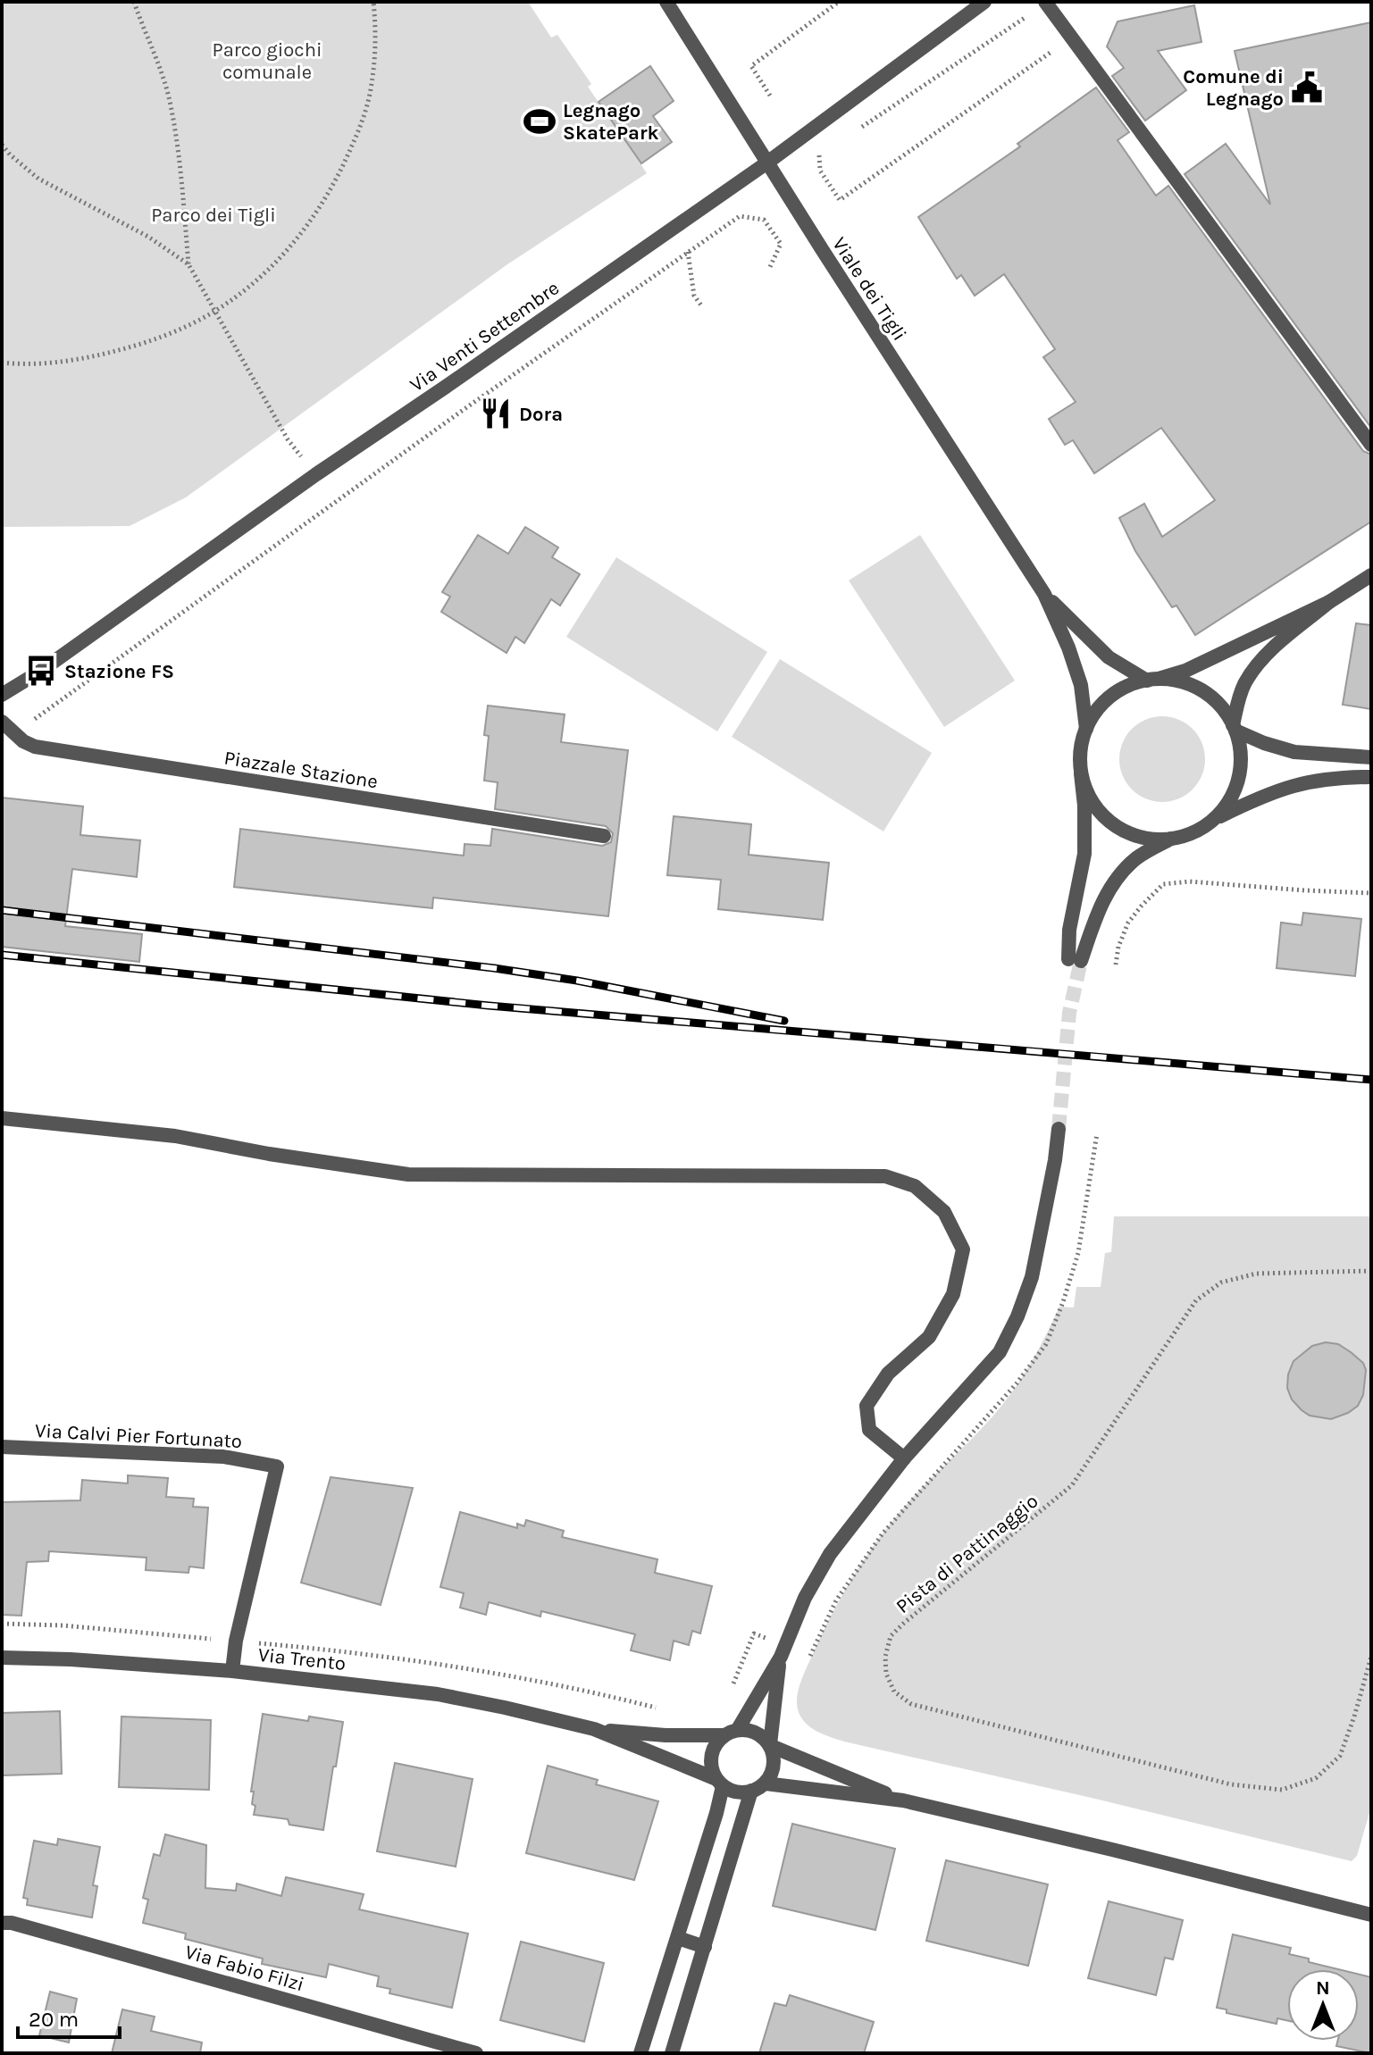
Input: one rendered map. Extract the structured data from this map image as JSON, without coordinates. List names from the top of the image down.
{
  "streets": {
    "street": [
      "Viale dei Tigli",
      "Via Venti Settembre",
      "Piazzale Stazione",
      "Via Calvi Pier Fortunato",
      "Via Trento",
      "Via Fabio Filzi"
    ],
    "path": ["Pista di Pattinaggio"]
  },
  "crossings": [
    ["Viale dei Tigli", "Via Venti Settembre"],
    ["Via Calvi Pier Fortunato", "Via Trento"]
  ],
  "parks": ["Parco giochi comunale", "Parco dei Tigli"],
  "places": {
    "public building": ["Comune di Legnago"],
    "sports": ["Legnago SkatePark"],
    "restaurant": ["Dora"],
    "bus stop": ["Stazione FS"]
  },
  "scale_bar": "20 m",
  "north": "top"
}
